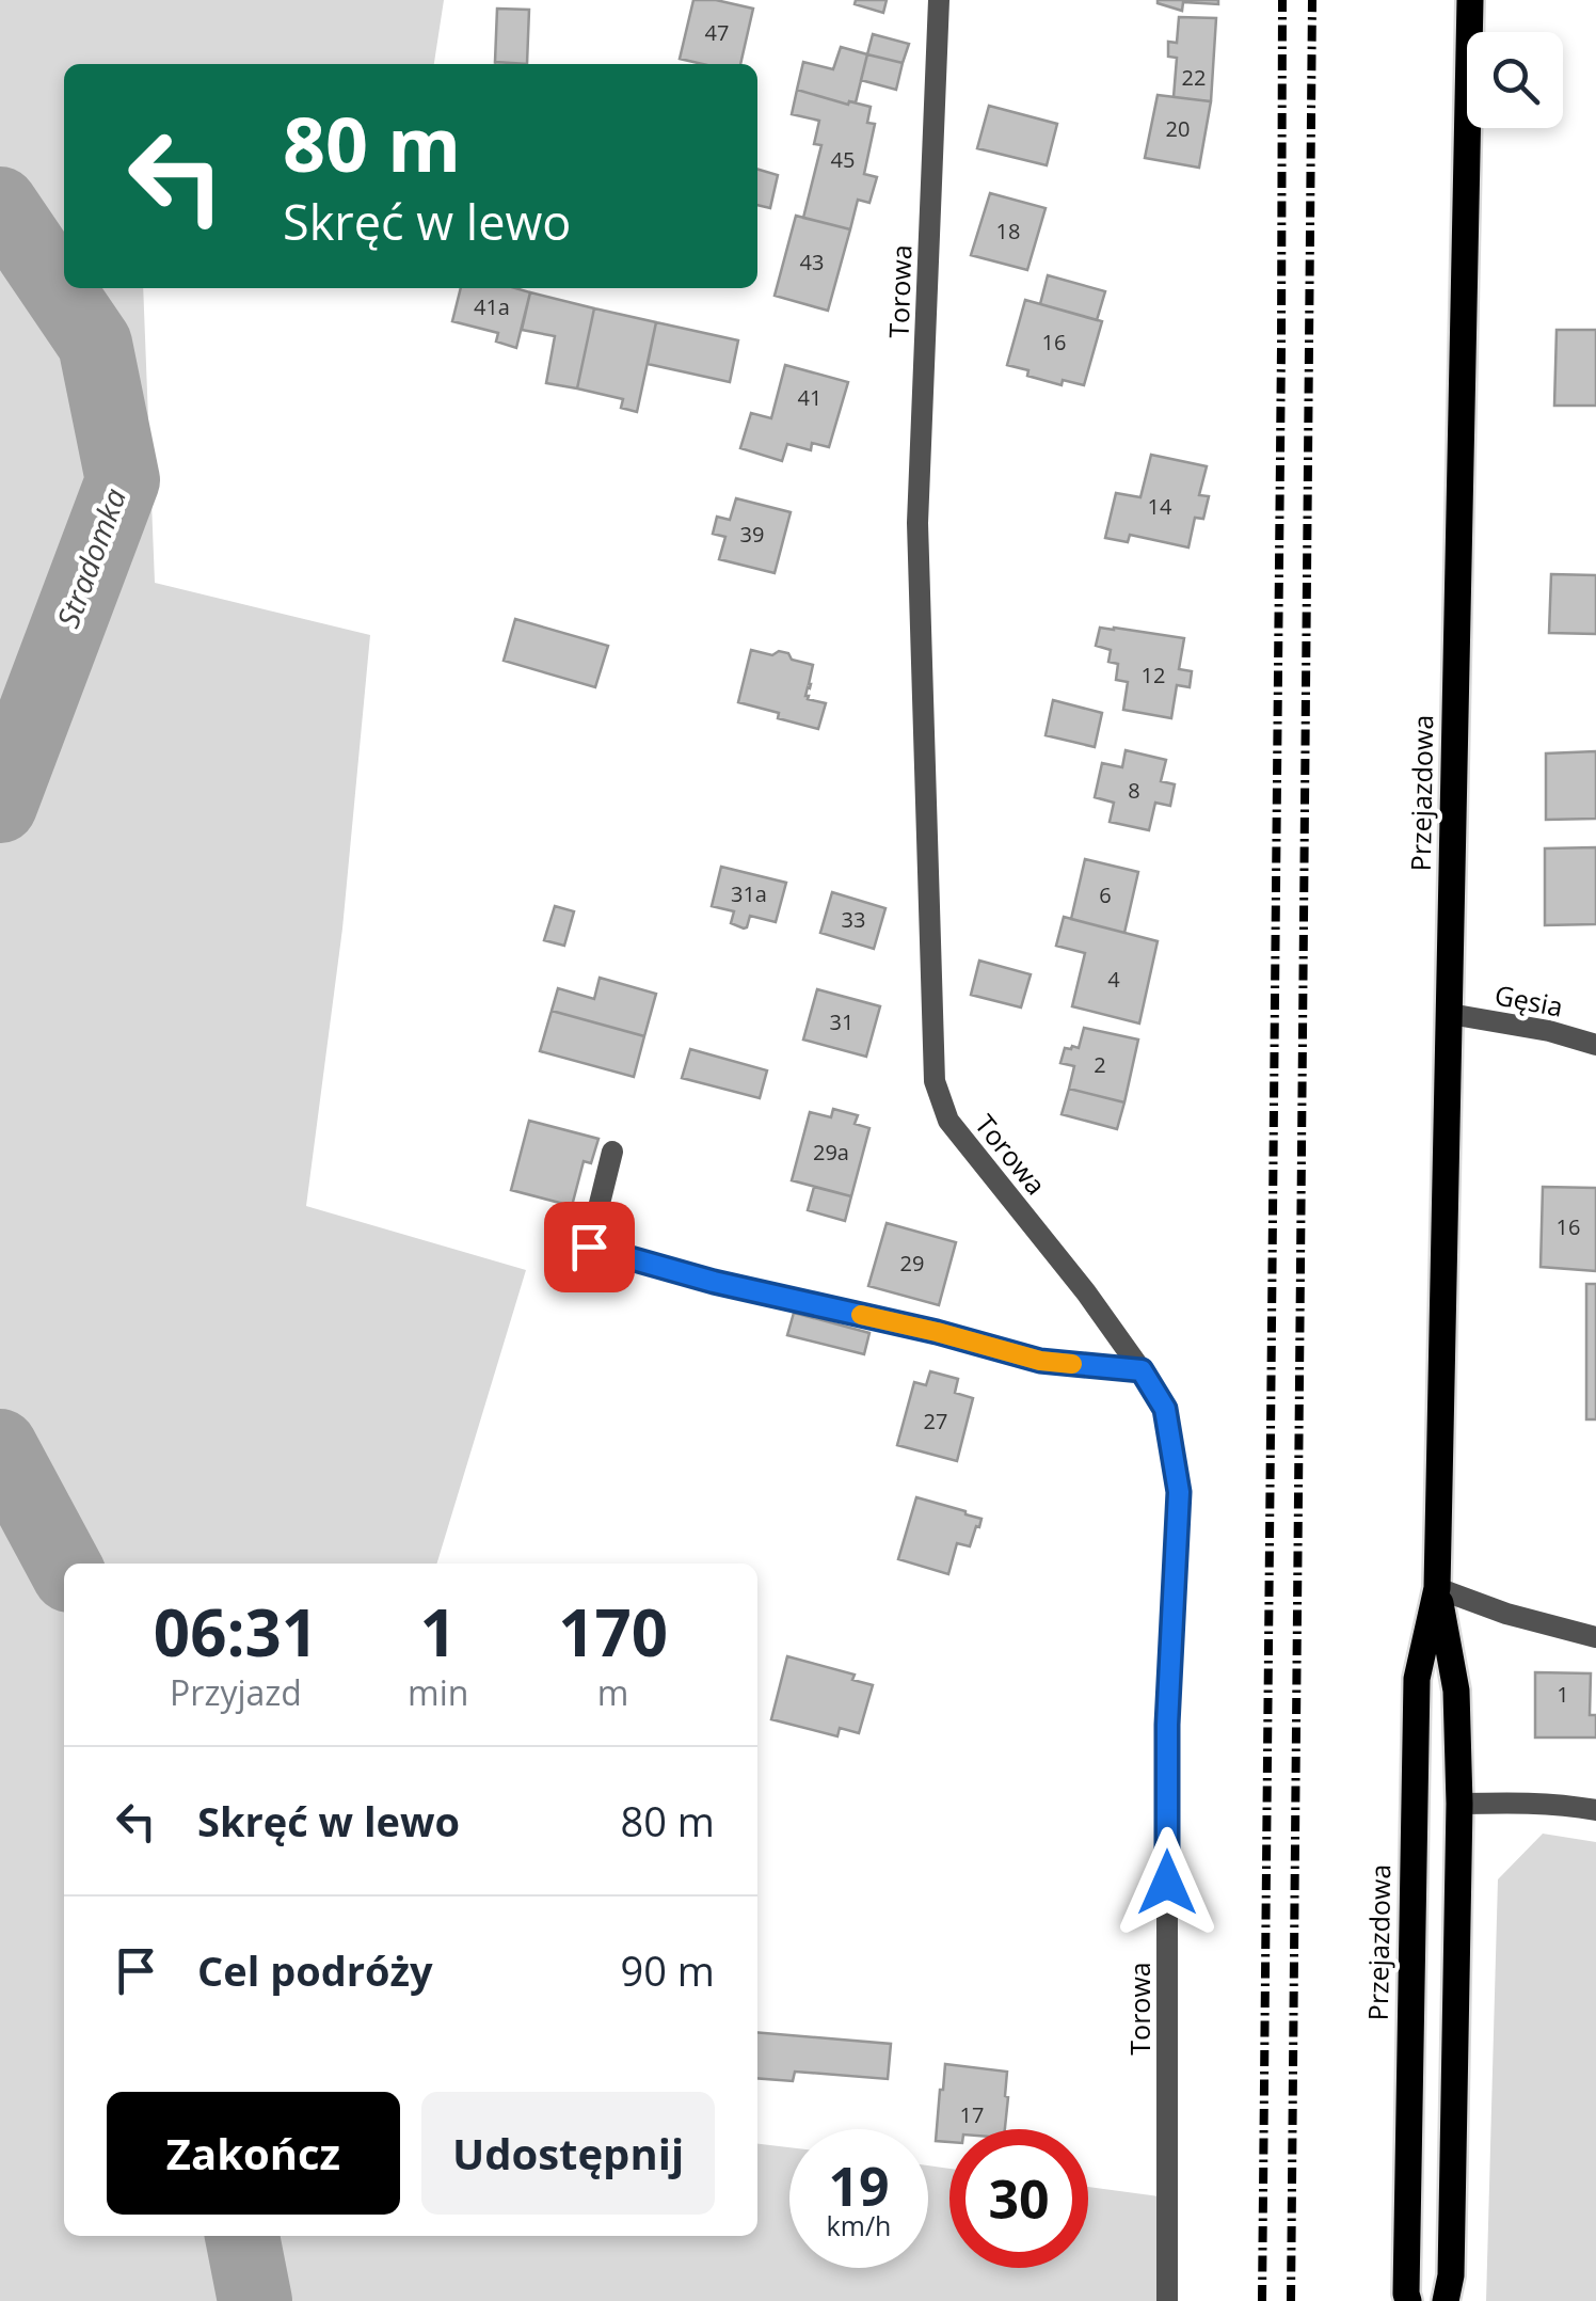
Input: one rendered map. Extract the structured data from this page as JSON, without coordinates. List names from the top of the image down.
{
  "streets": {
    "main road": ["Przejazdowa"],
    "street": ["Torowa", "Gęsia"]
  },
  "crossings": [
    ["Przejazdowa", "Gęsia"]
  ],
  "water": ["Stradomka"],
  "house_numbers": [
    "47",
    "22",
    "20",
    "45",
    "18",
    "43",
    "41a",
    "16",
    "41",
    "14",
    "39",
    "12",
    "8",
    "31a",
    "6",
    "33",
    "4",
    "31",
    "2",
    "29a",
    "16",
    "29",
    "27",
    "1",
    "17"
  ],
  "page": {
    "turn": ["80 m", "Skręć w lewo"],
    "eta": [
      "06:31",
      "Przyjazd",
      "1",
      "min",
      "170",
      "m"
    ],
    "list": [
      {
        "name": "Skręć w lewo",
        "value": "80 m"
      },
      {
        "name": "Cel podróży",
        "value": "90 m"
      }
    ],
    "buttons": ["Zakończ", "Udostępnij"],
    "speed": "19 km/h",
    "limit": "30"
  }
}
